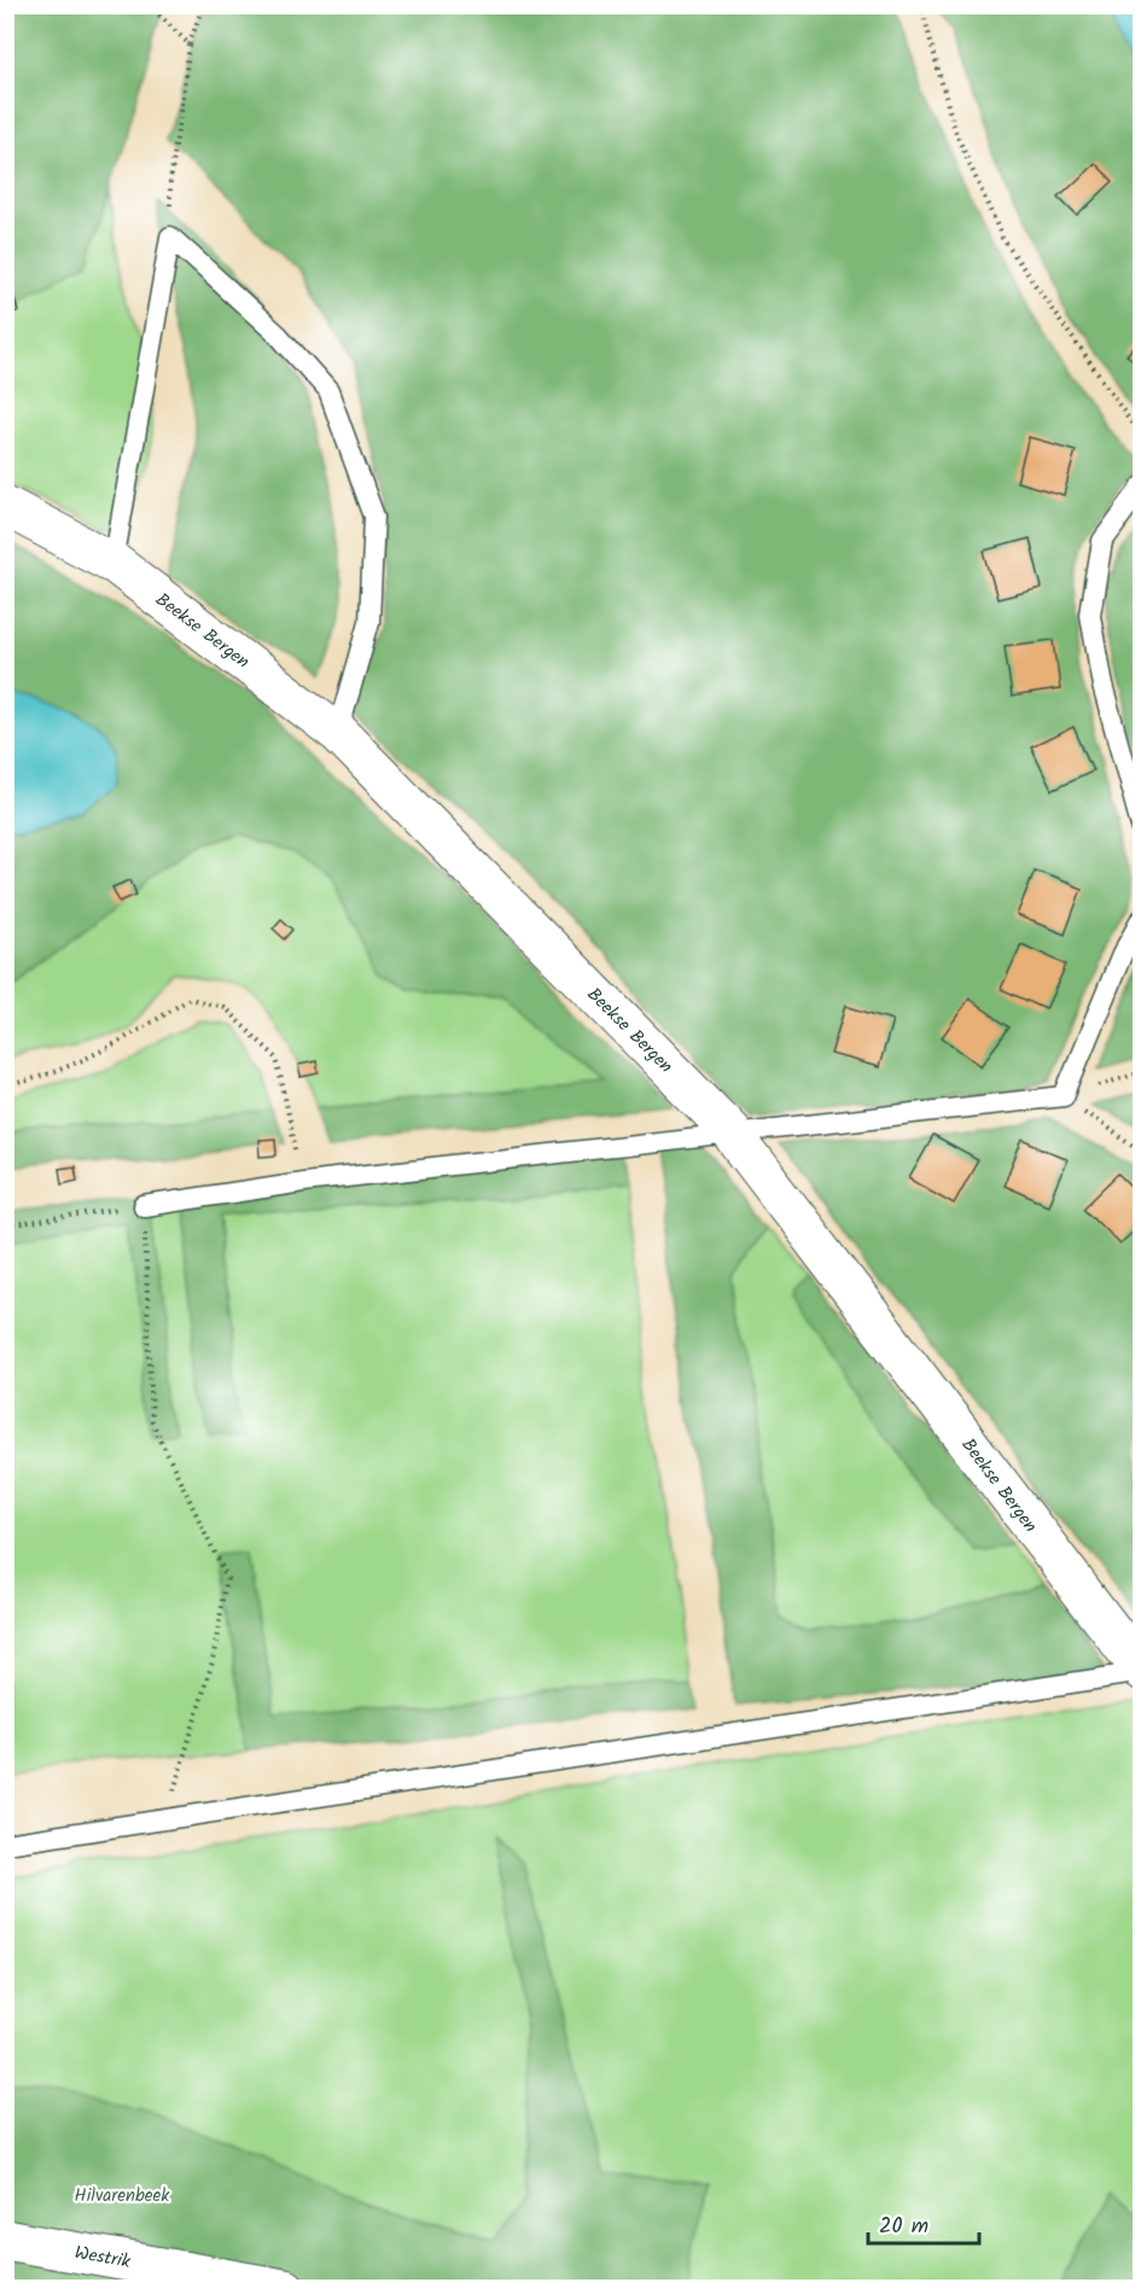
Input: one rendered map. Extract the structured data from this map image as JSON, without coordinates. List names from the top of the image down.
{
  "streets": {
    "street": ["Beekse Bergen", "Westrik"]
  },
  "parks": ["Hilvarenbeek"],
  "scale_bar": "20 m"
}
